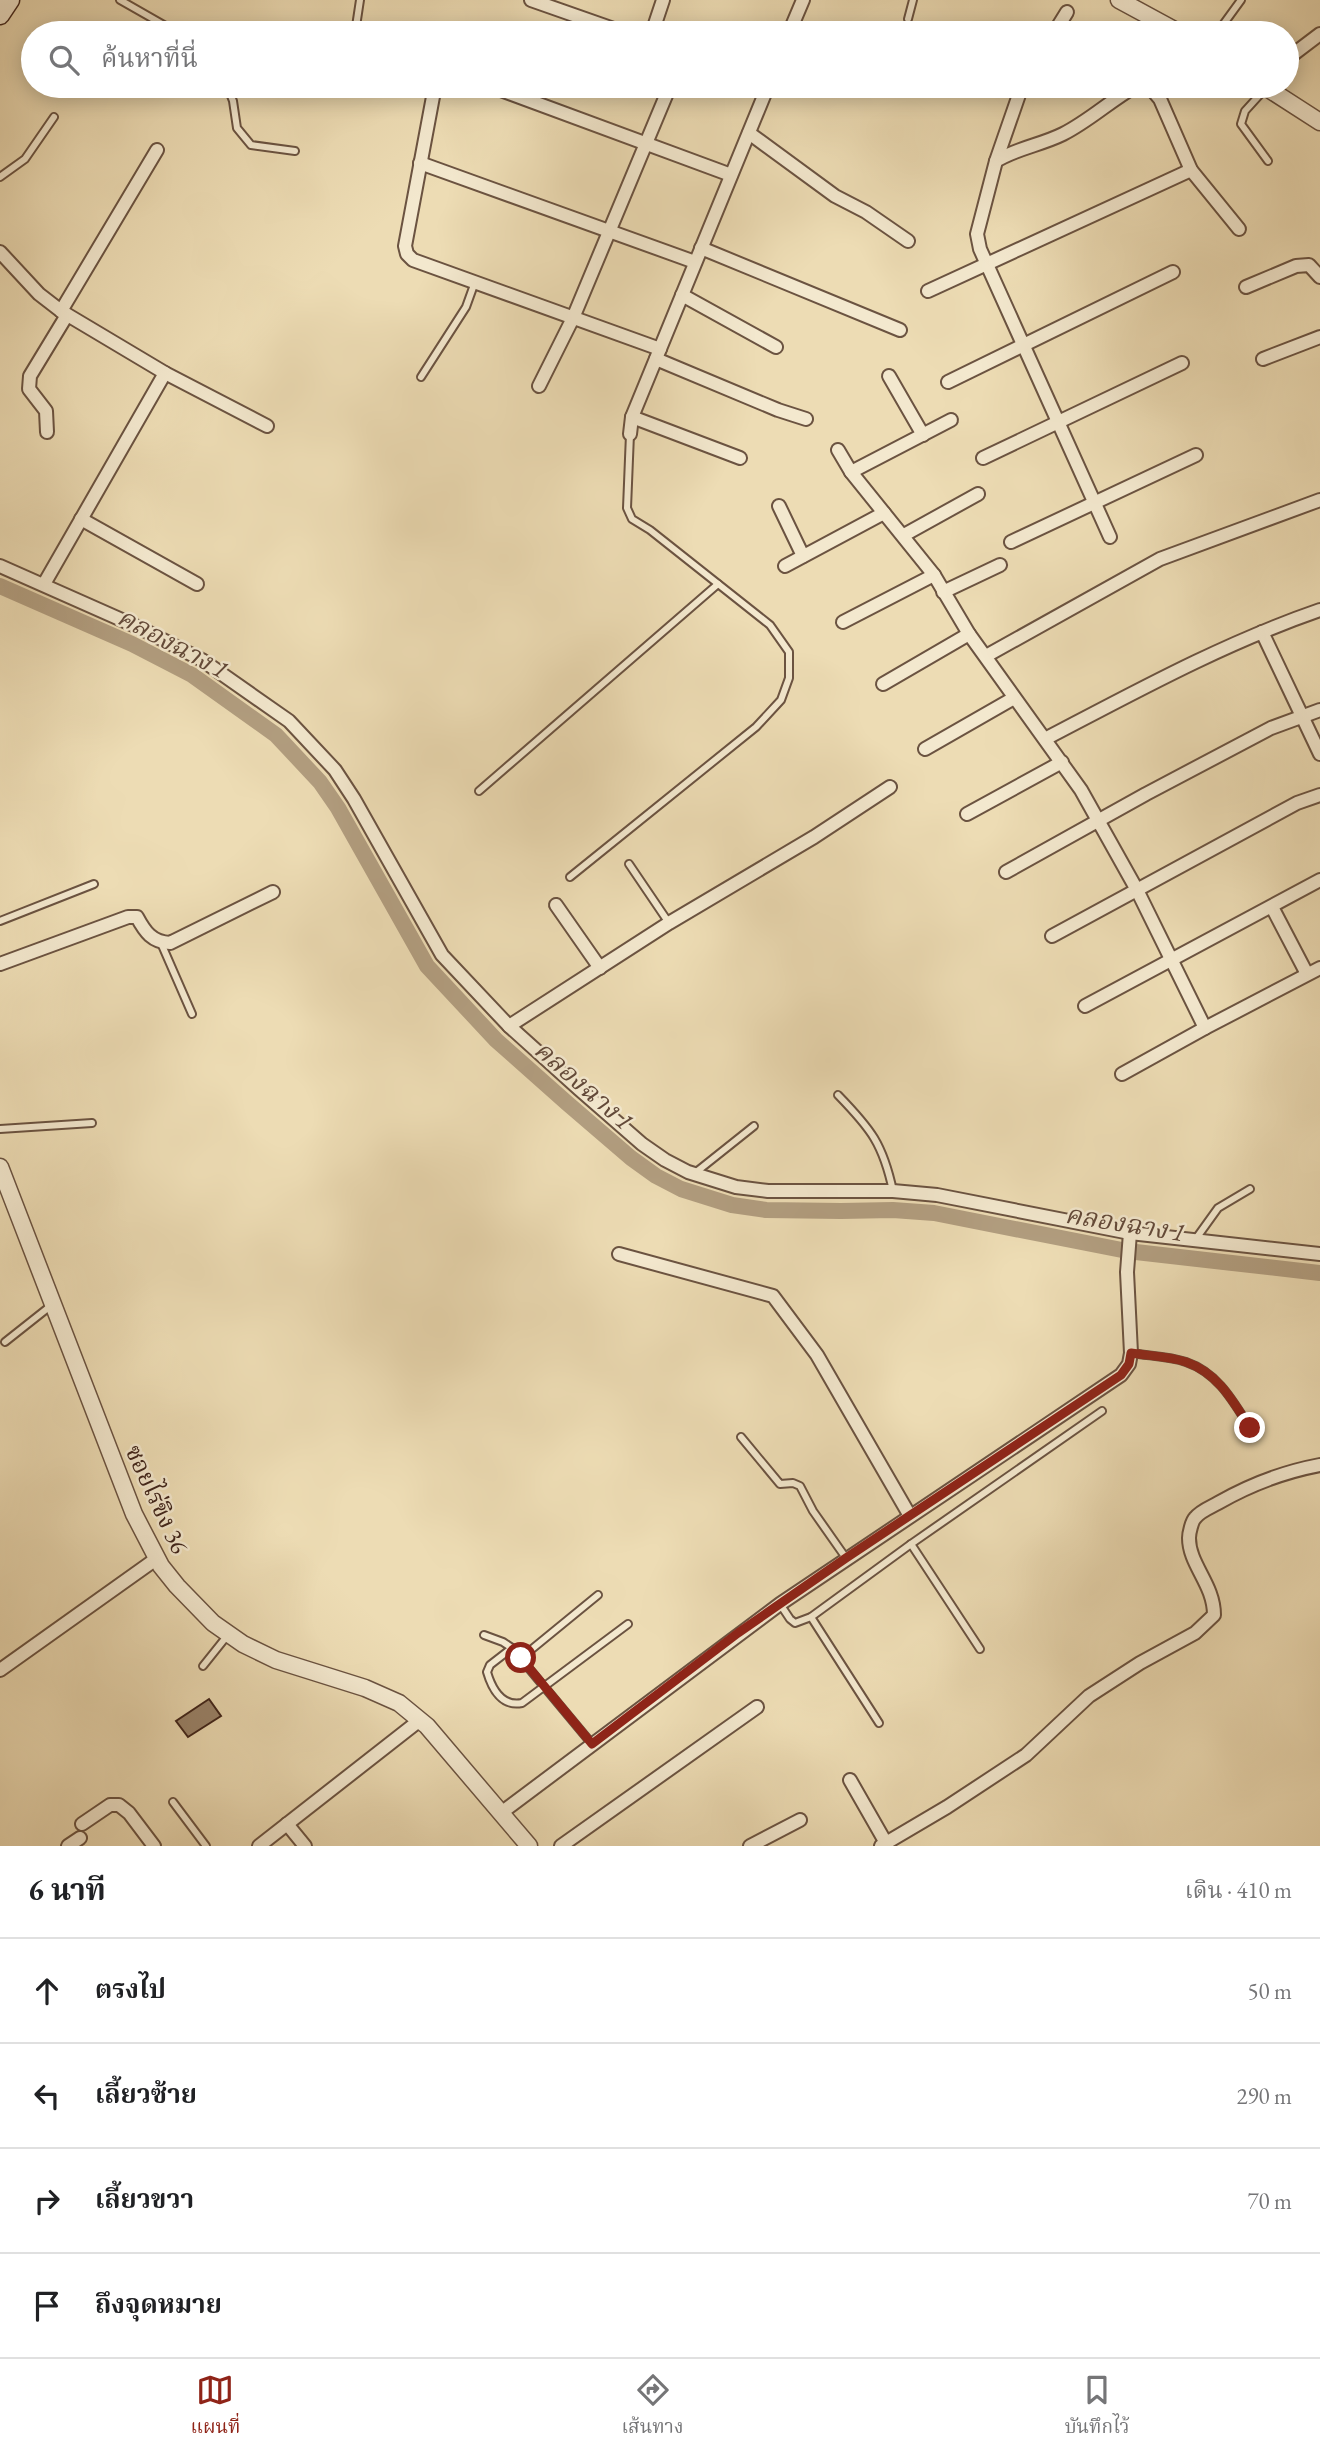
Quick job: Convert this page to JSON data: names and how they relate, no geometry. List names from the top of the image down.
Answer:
{
  "streets": {
    "street": ["ซอยไร่ขิง 36"]
  },
  "water": ["คลองฉาง 1"],
  "page": {
    "search": "ค้นหาที่นี่",
    "heading": ["6 นาที", "เดิน · 410 m"],
    "list": [
      ["ตรงไป", "50 m"],
      ["เลี้ยวซ้าย", "290 m"],
      ["เลี้ยวขวา", "70 m"],
      "ถึงจุดหมาย"
    ],
    "nav": ["แผนที่", "เส้นทาง", "บันทึกไว้"]
  }
}
